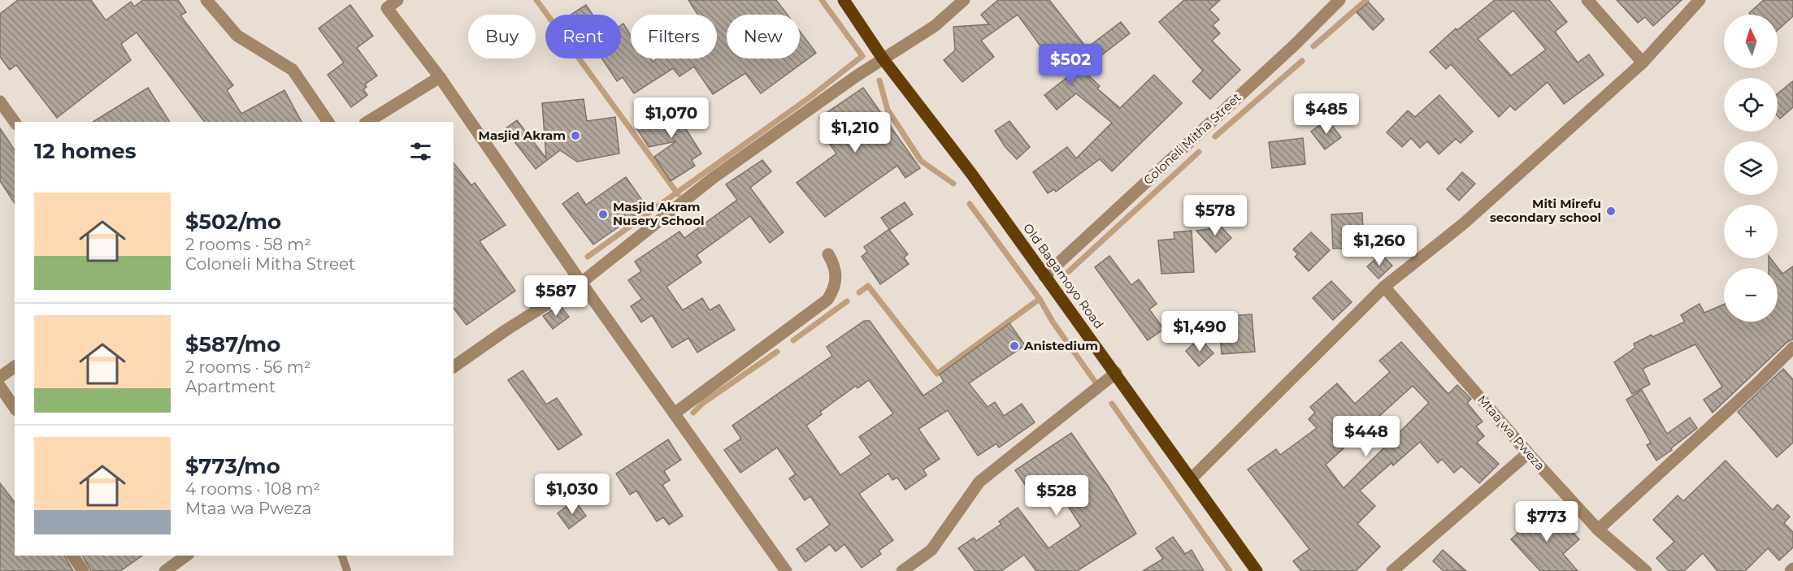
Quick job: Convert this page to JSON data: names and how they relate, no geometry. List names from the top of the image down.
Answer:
{
  "streets": {
    "main road": ["Old Bagamoyo Road"],
    "street": ["Coloneli Mitha Street", "Mtaa wa Pweza"]
  },
  "crossings": [
    ["Coloneli Mitha Street", "Old Bagamoyo Road"]
  ],
  "places": [
    "Masjid Akram",
    "Miti Mirefu secondary school",
    "Masjid Akram Nusery School",
    "Anistedium"
  ],
  "north": "top",
  "page": {
    "map_buttons": ["+", "−"],
    "chip": [
      "Buy",
      "Rent",
      "Filters",
      "New"
    ],
    "price": [
      "$502",
      "$485",
      "$1,070",
      "$1,210",
      "$578",
      "$1,260",
      "$587",
      "$1,490",
      "$448",
      "$1,030",
      "$528",
      "$773"
    ],
    "heading": "12 homes",
    "list": [
      {
        "name": "$502/mo",
        "note": "2 rooms · 58 m² · Coloneli Mitha Street"
      },
      {
        "name": "$587/mo",
        "note": "2 rooms · 56 m² · Apartment"
      },
      {
        "name": "$773/mo",
        "note": "4 rooms · 108 m² · Mtaa wa Pweza"
      }
    ]
  }
}
